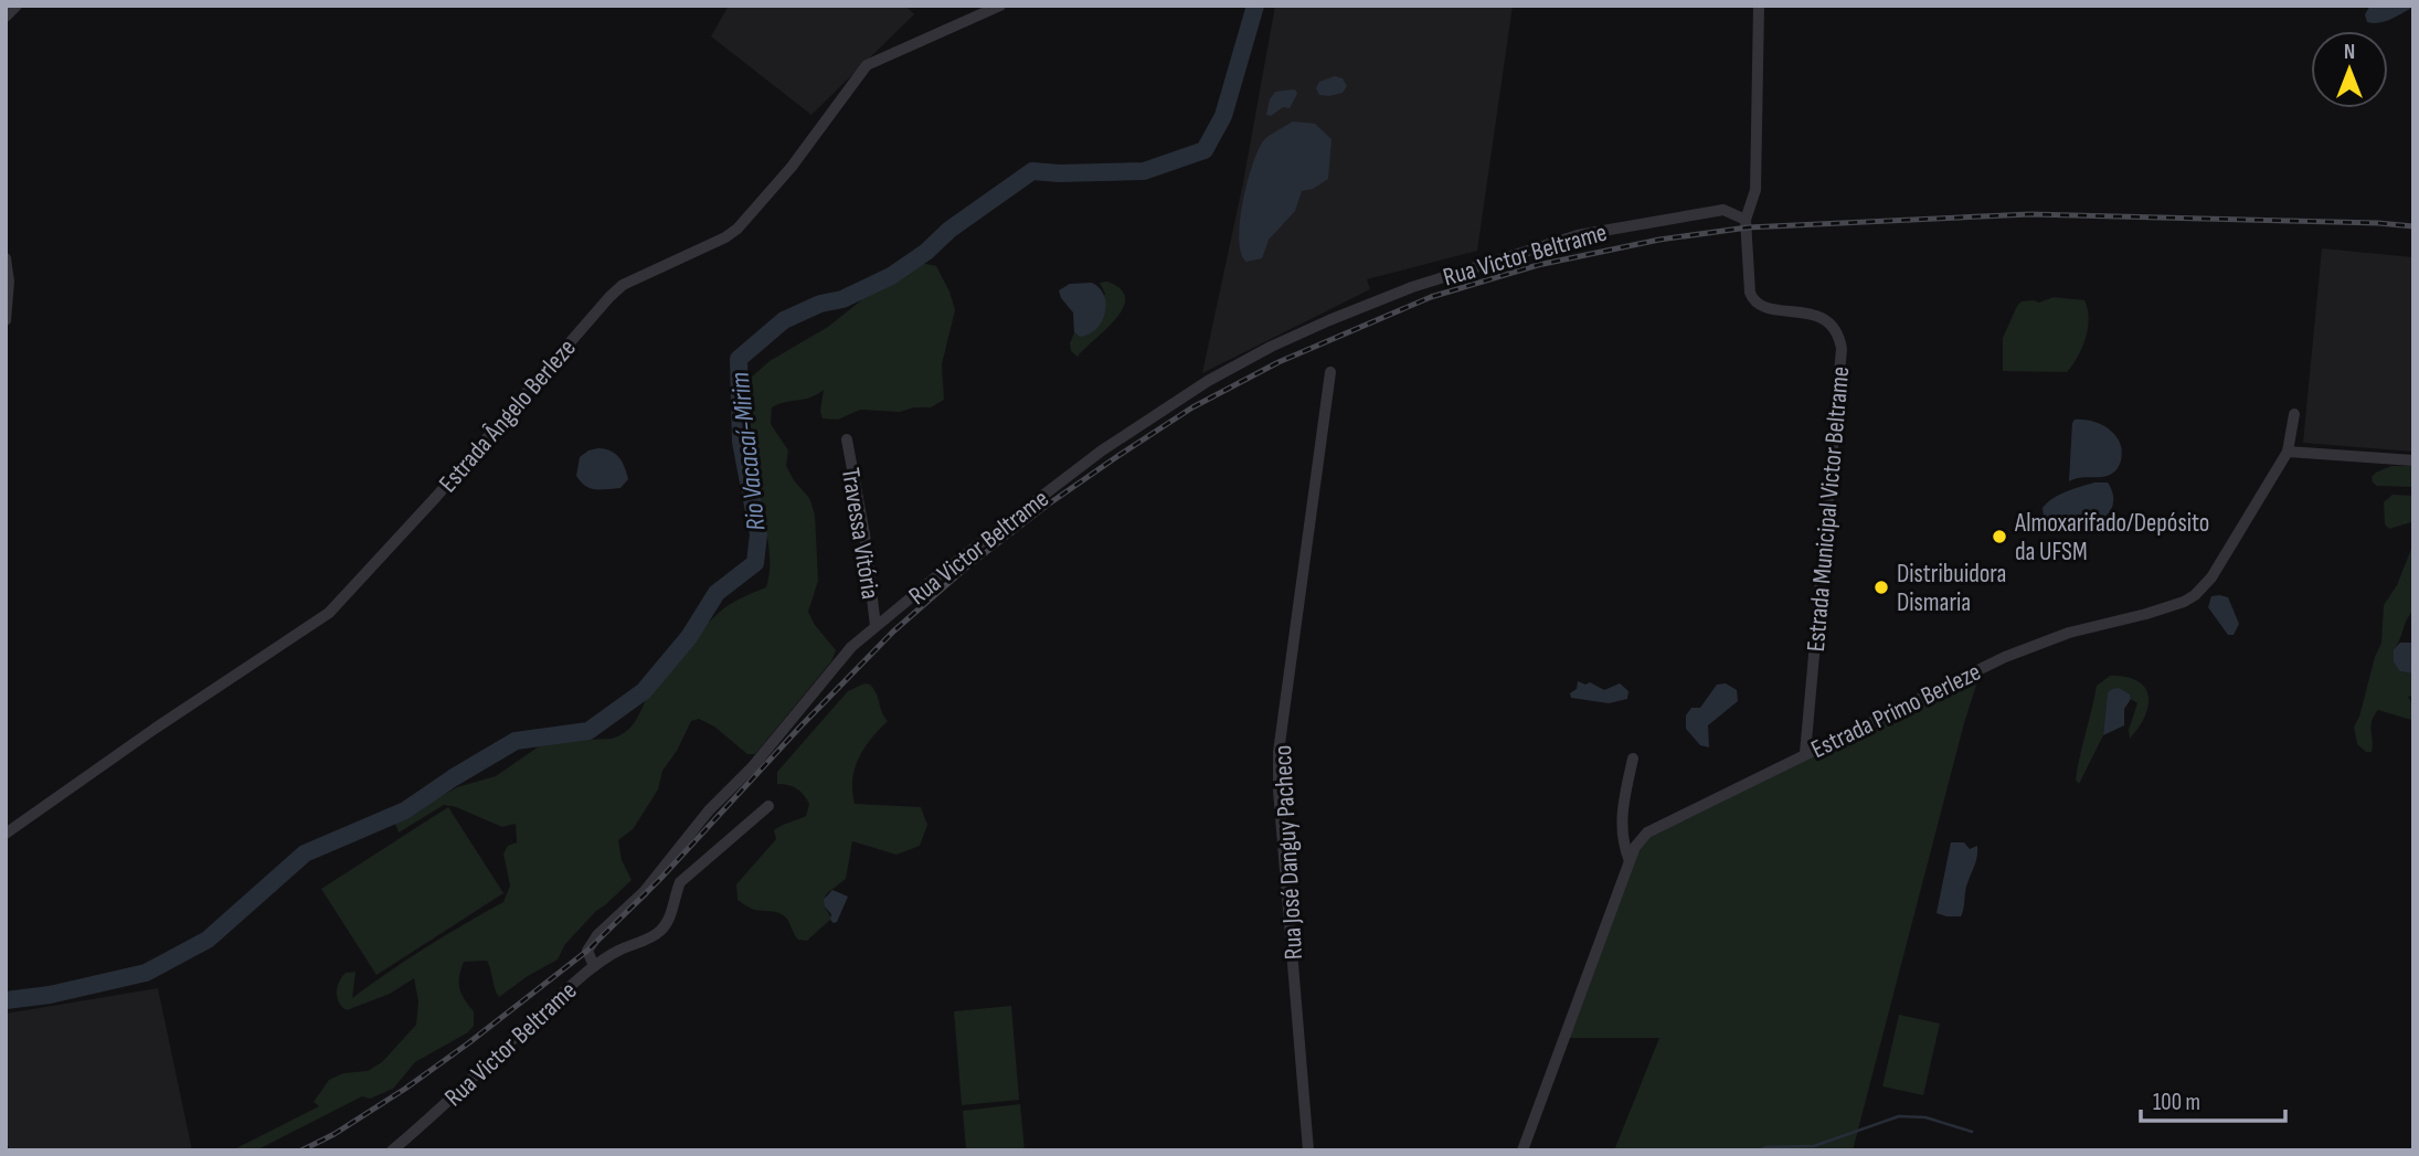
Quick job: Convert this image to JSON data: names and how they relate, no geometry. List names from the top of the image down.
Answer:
{
  "streets": {
    "street": [
      "Rua Victor Beltrame",
      "Estrada Ângelo Berleze",
      "Estrada Municipal Victor Beltrame",
      "Travessa Vitória",
      "Estrada Primo Berleze",
      "Rua José Danguy Pacheco"
    ]
  },
  "crossings": [
    ["Rua Victor Beltrame", "Estrada Municipal Victor Beltrame"],
    ["Rua Victor Beltrame", "Travessa Vitória"],
    ["Estrada Municipal Victor Beltrame", "Estrada Primo Berleze"]
  ],
  "water": ["Rio Vacacaí-Mirim"],
  "places": ["Almoxarifado/Depósito da UFSM", "Distribuidora Dismaria"],
  "scale_bar": "100 m",
  "north": "top"
}
